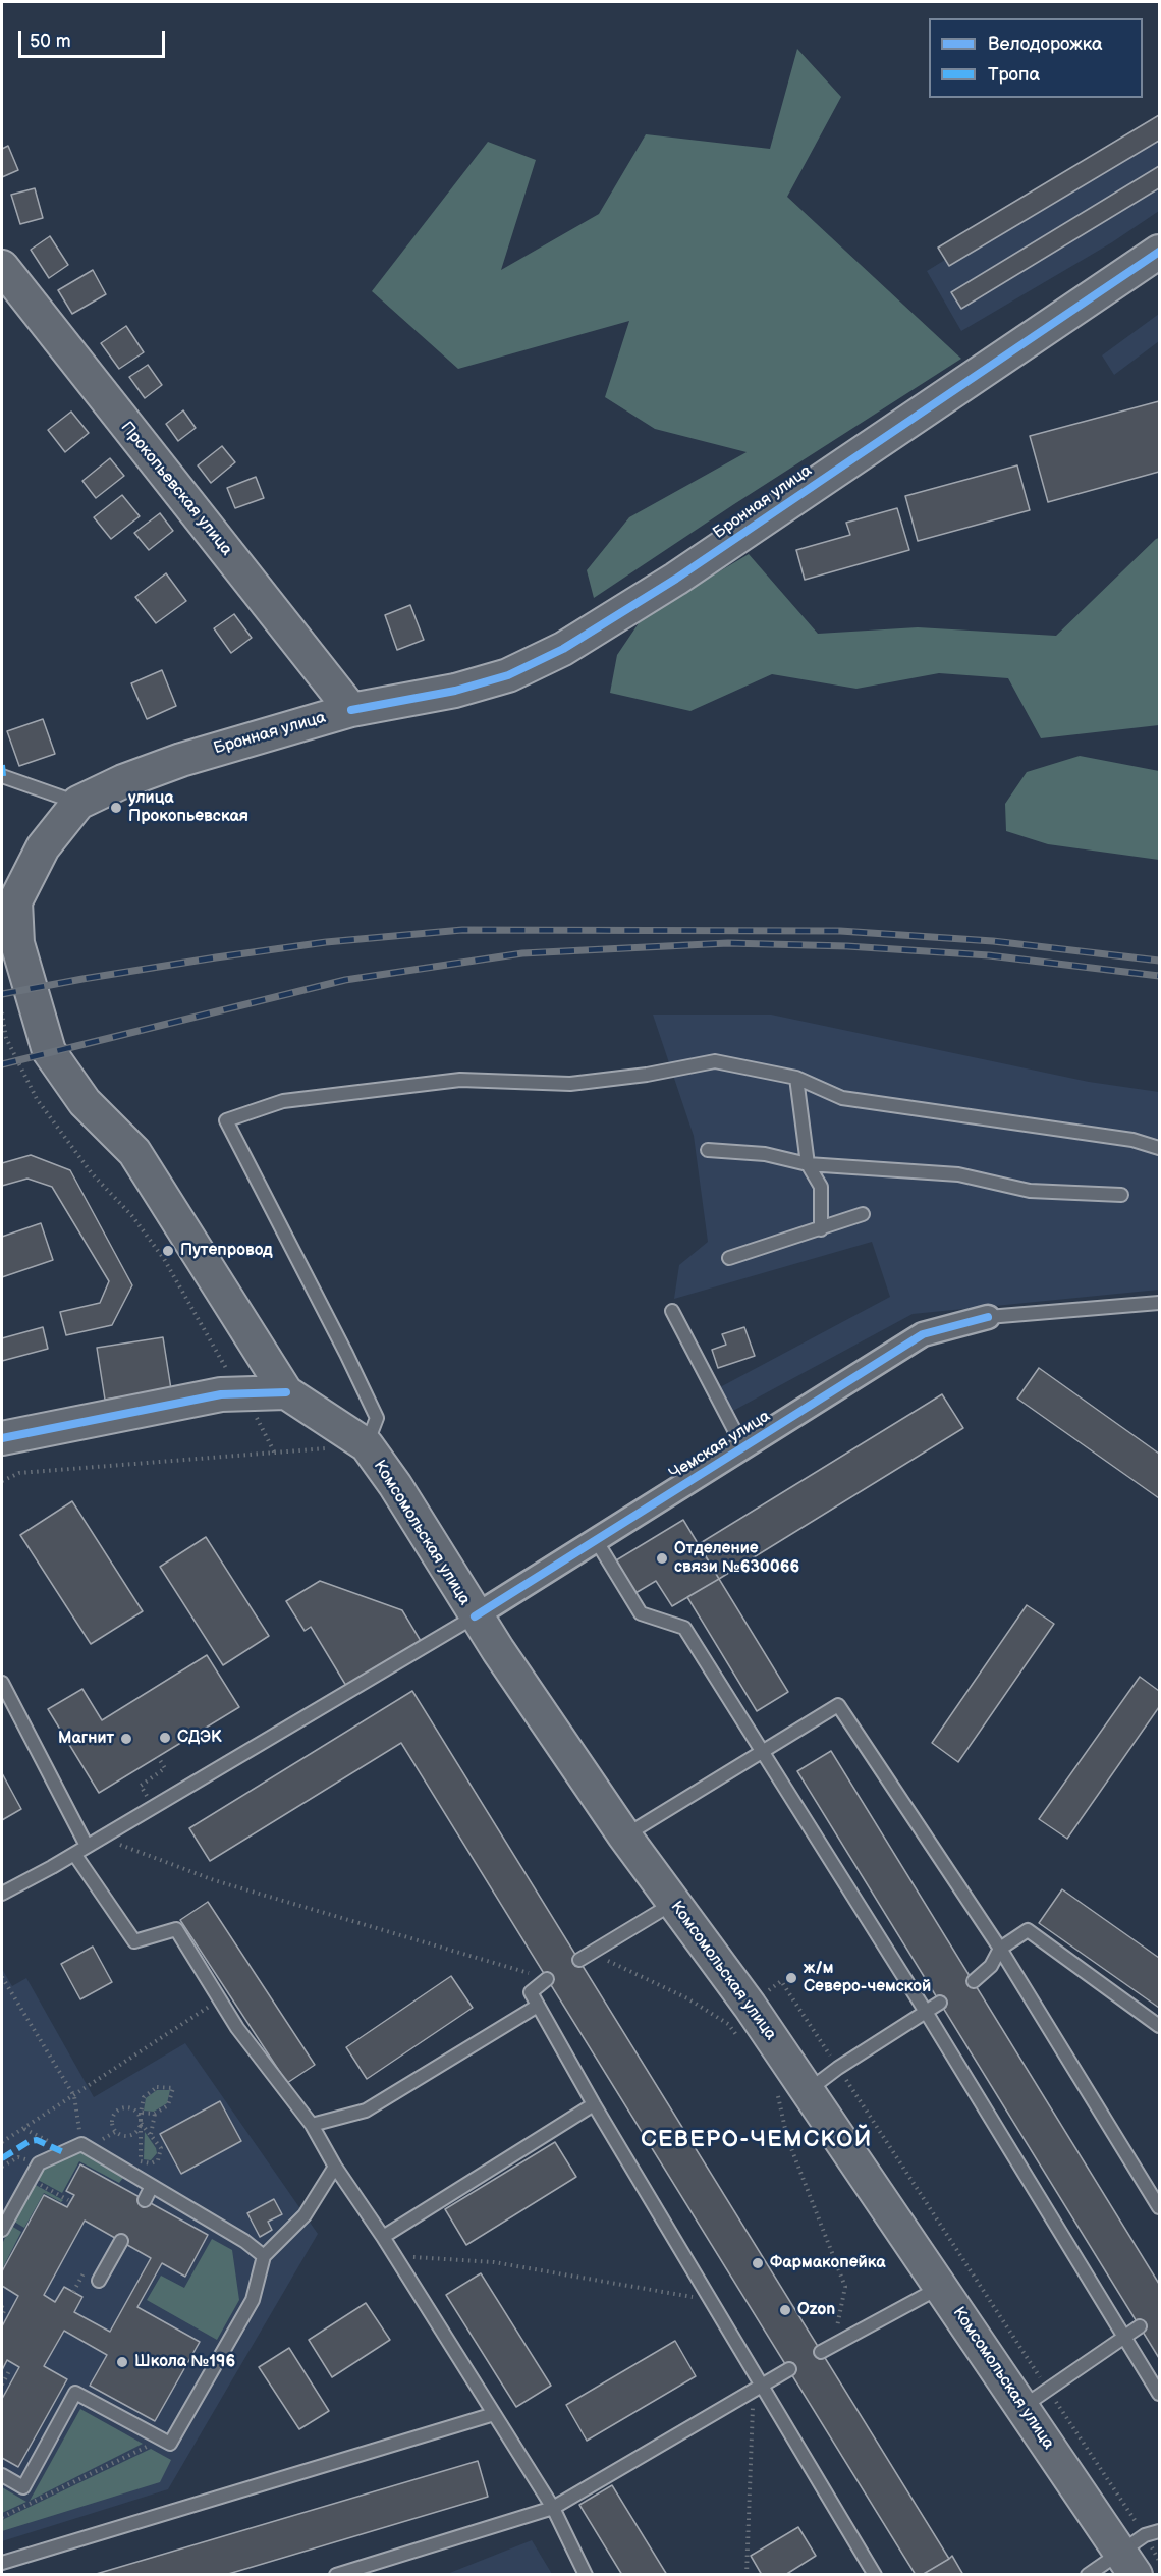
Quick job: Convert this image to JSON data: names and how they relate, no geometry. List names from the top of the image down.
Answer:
{
  "streets": {
    "main road": ["Прокопьевская улица", "Бронная улица", "Комсомольская улица"],
    "street": ["Чемская улица"]
  },
  "crossings": [
    ["Прокопьевская улица", "Бронная улица"],
    ["Бронная улица", "Комсомольская улица"],
    ["Чемская улица", "Комсомольская улица"]
  ],
  "districts": ["СЕВЕРО-ЧЕМСКОЙ"],
  "places": [
    "улица Прокопьевская",
    "Путепровод",
    "Отделение связи №630066",
    "СДЭК",
    "Магнит",
    "ж/м Северо-чемской",
    "Фармакопейка",
    "Ozon",
    "Школа №196"
  ],
  "legend": ["Велодорожка", "Тропа"],
  "scale_bar": "50 m"
}
